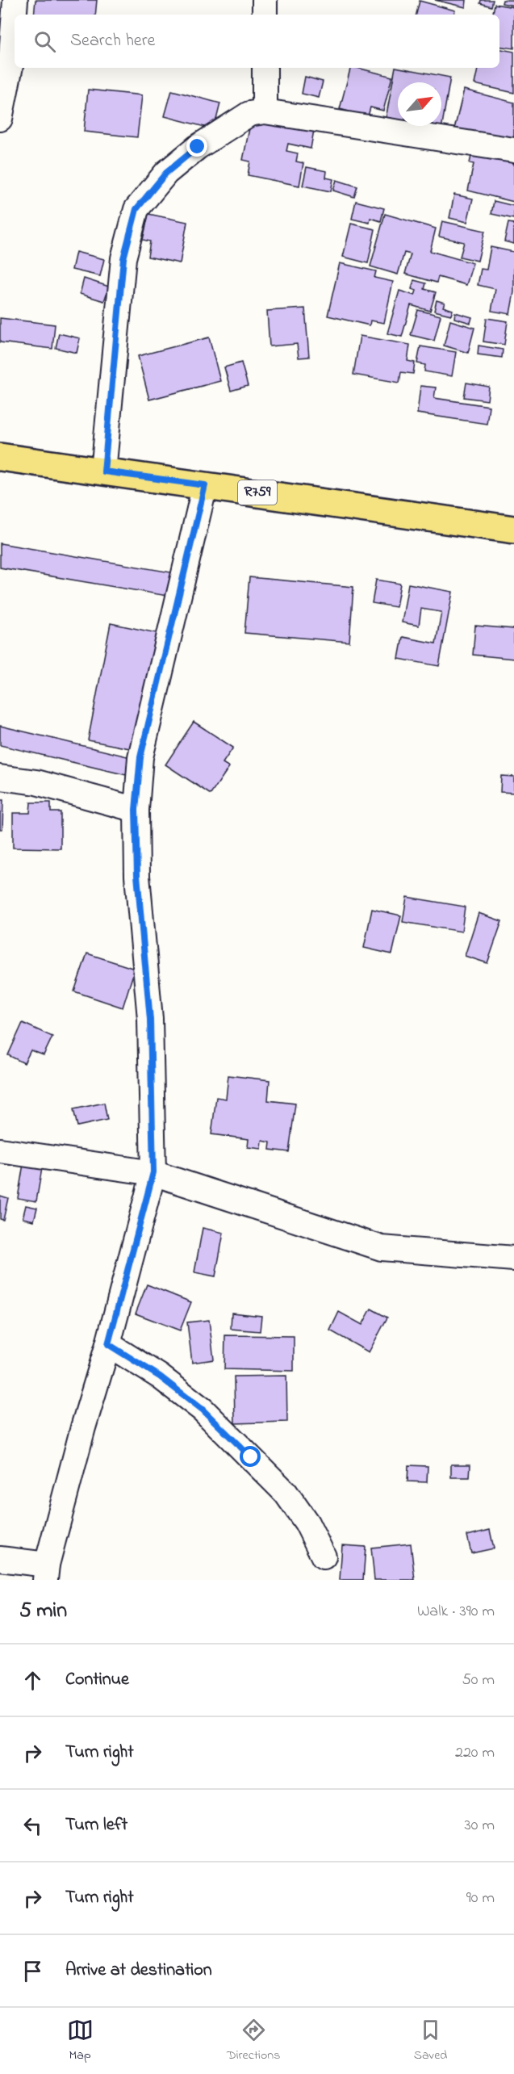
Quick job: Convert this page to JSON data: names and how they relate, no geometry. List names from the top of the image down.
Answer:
{
  "streets": {
    "main road": ["R759"]
  },
  "north": "top right",
  "page": {
    "search": "Search here",
    "heading": ["5 min", "Walk · 390 m"],
    "list": [
      ["Continue", "50 m"],
      ["Turn right", "220 m"],
      ["Turn left", "30 m"],
      ["Turn right", "90 m"],
      "Arrive at destination"
    ],
    "nav": ["Map", "Directions", "Saved"]
  }
}
